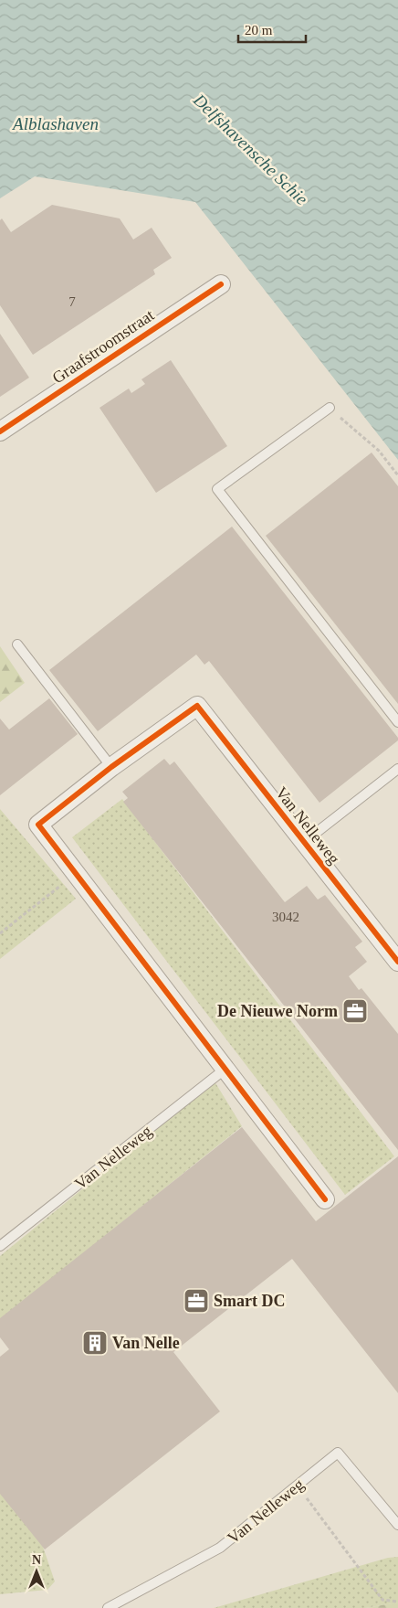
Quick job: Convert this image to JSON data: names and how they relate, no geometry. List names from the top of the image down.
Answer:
{
  "streets": {
    "street": ["Graafstroomstraat", "Van Nelleweg"]
  },
  "water": ["Alblashaven", "Delfshavensche Schie"],
  "places": {
    "office": ["De Nieuwe Norm", "Smart DC"],
    "building": ["Van Nelle"]
  },
  "house_numbers": ["7", "3042"],
  "scale_bar": "20 m",
  "north": "top"
}
